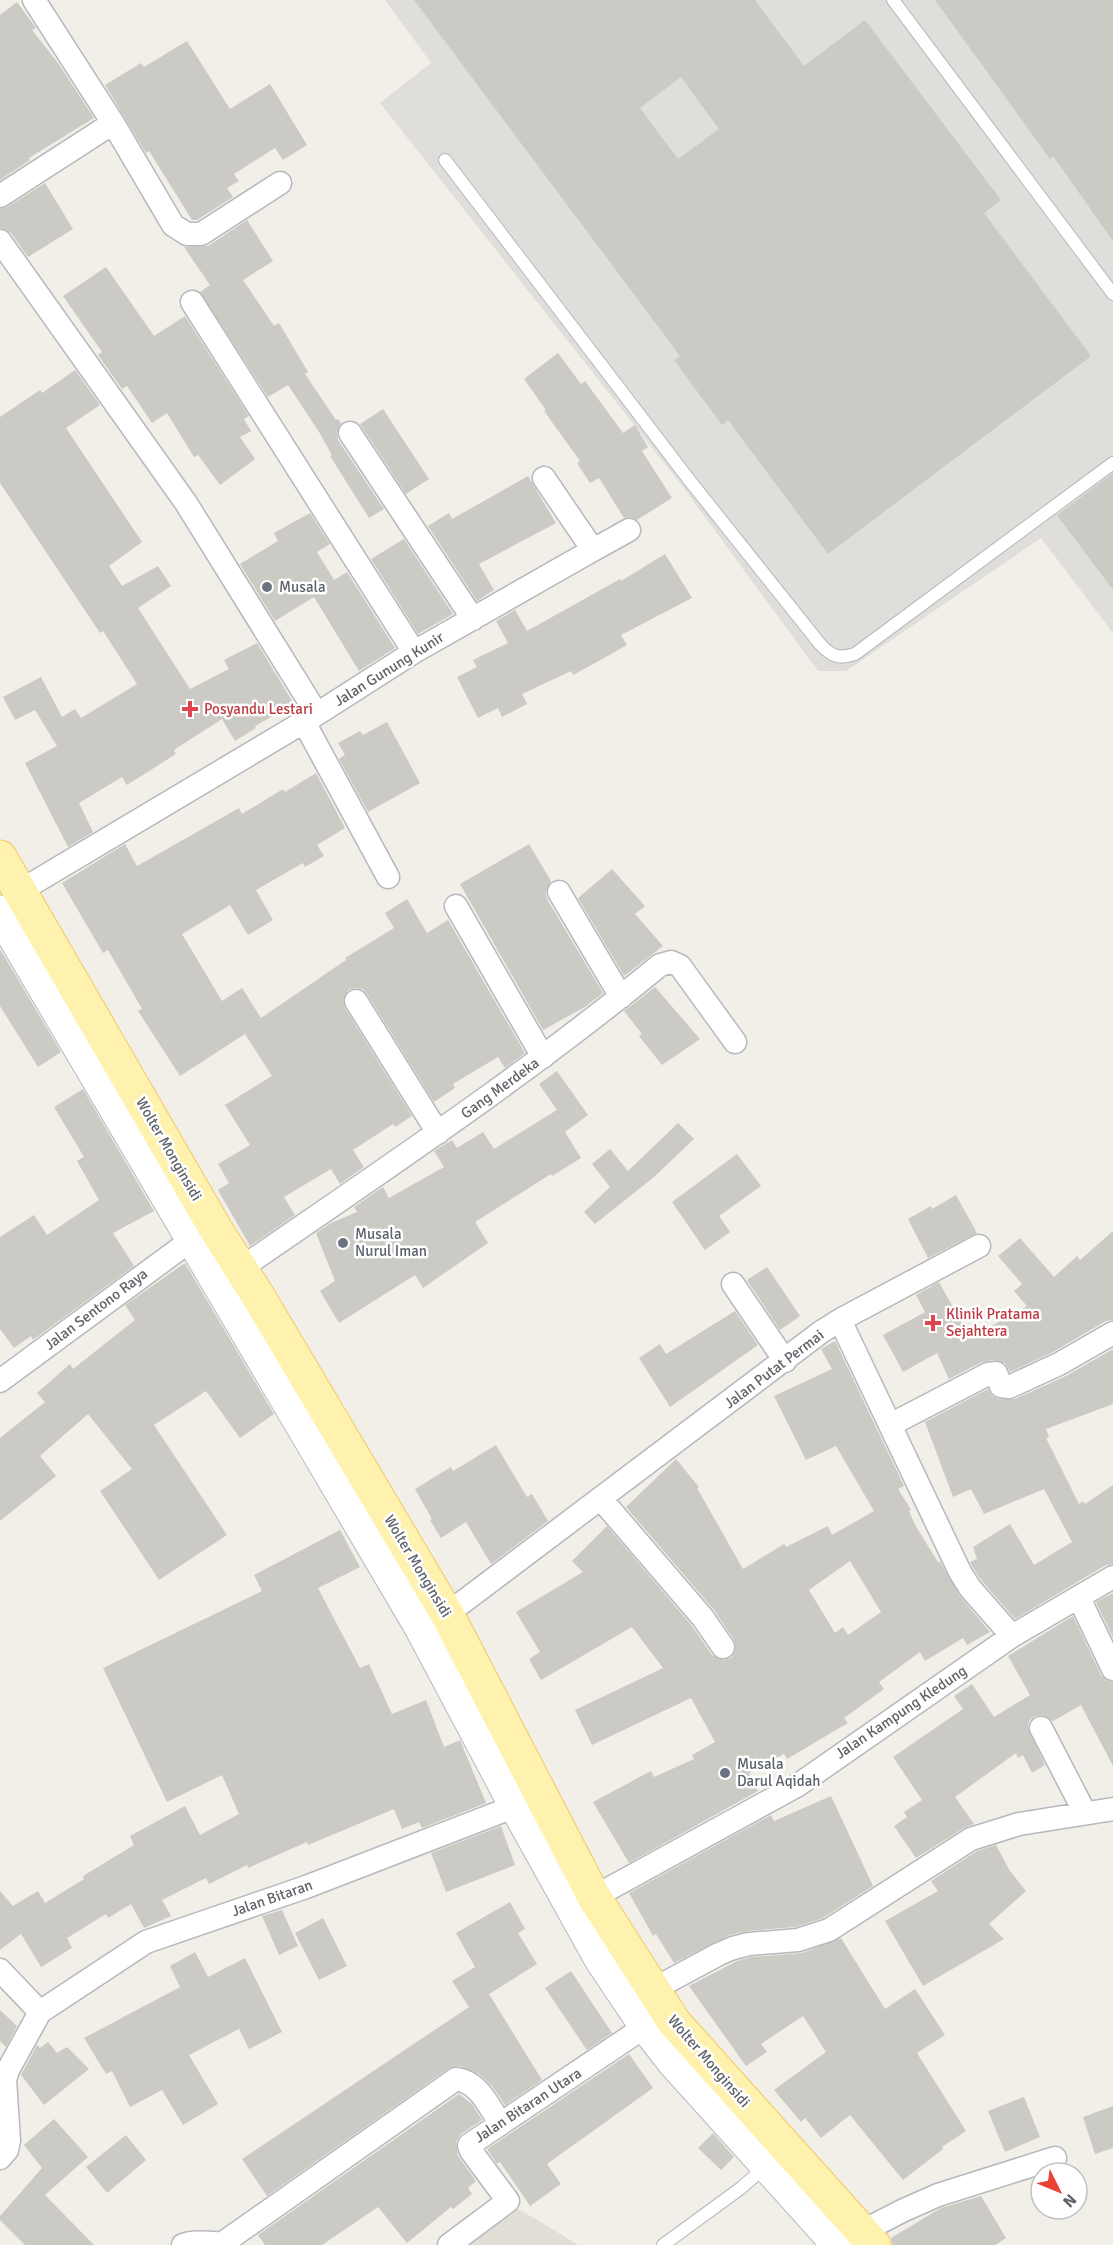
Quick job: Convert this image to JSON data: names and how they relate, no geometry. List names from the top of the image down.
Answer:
{
  "streets": {
    "main road": ["Wolter Monginsidi"],
    "street": [
      "Jalan Gunung Kunir",
      "Gang Merdeka",
      "Jalan Sentono Raya",
      "Jalan Putat Permai",
      "Jalan Kampung Kledung",
      "Jalan Bitaran",
      "Jalan Bitaran Utara"
    ]
  },
  "crossings": [
    ["Jalan Gunung Kunir", "Wolter Monginsidi"],
    ["Gang Merdeka", "Wolter Monginsidi"],
    ["Wolter Monginsidi", "Jalan Sentono Raya"],
    ["Wolter Monginsidi", "Jalan Putat Permai"],
    ["Wolter Monginsidi", "Jalan Kampung Kledung"],
    ["Wolter Monginsidi", "Jalan Bitaran"],
    ["Wolter Monginsidi", "Jalan Bitaran Utara"],
    ["Jalan Putat Permai", "Jalan Kampung Kledung"]
  ],
  "places": {
    "other": ["Musala", "Musala Nurul Iman", "Musala Darul Aqidah"],
    "health": ["Posyandu Lestari", "Klinik Pratama Sejahtera"]
  },
  "north": "bottom right"
}
